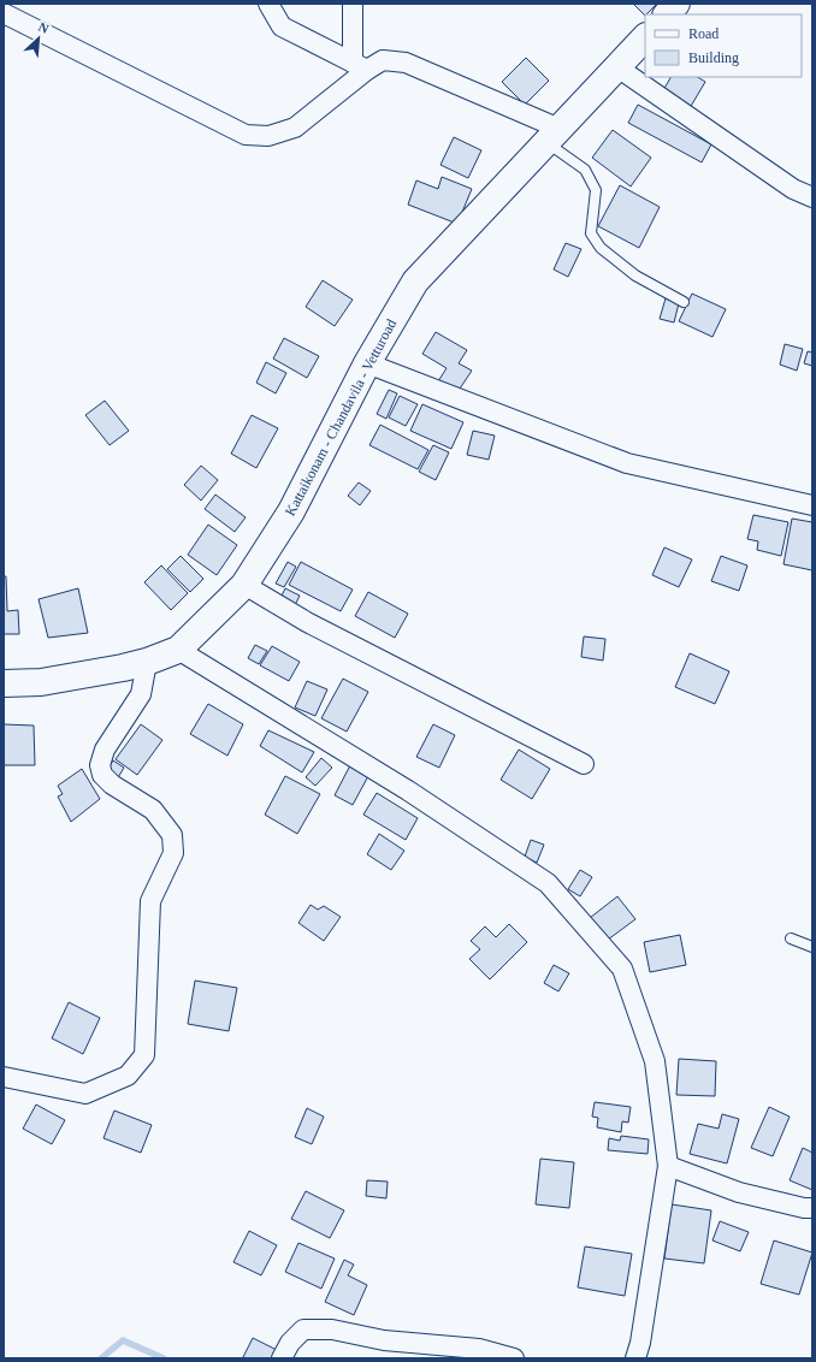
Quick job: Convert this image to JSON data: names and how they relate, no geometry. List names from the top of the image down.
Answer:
{
  "streets": {
    "main road": ["Kattaikonam - Chandavila - Vetturoad"]
  },
  "legend": ["Road", "Building"],
  "north": "top right"
}
